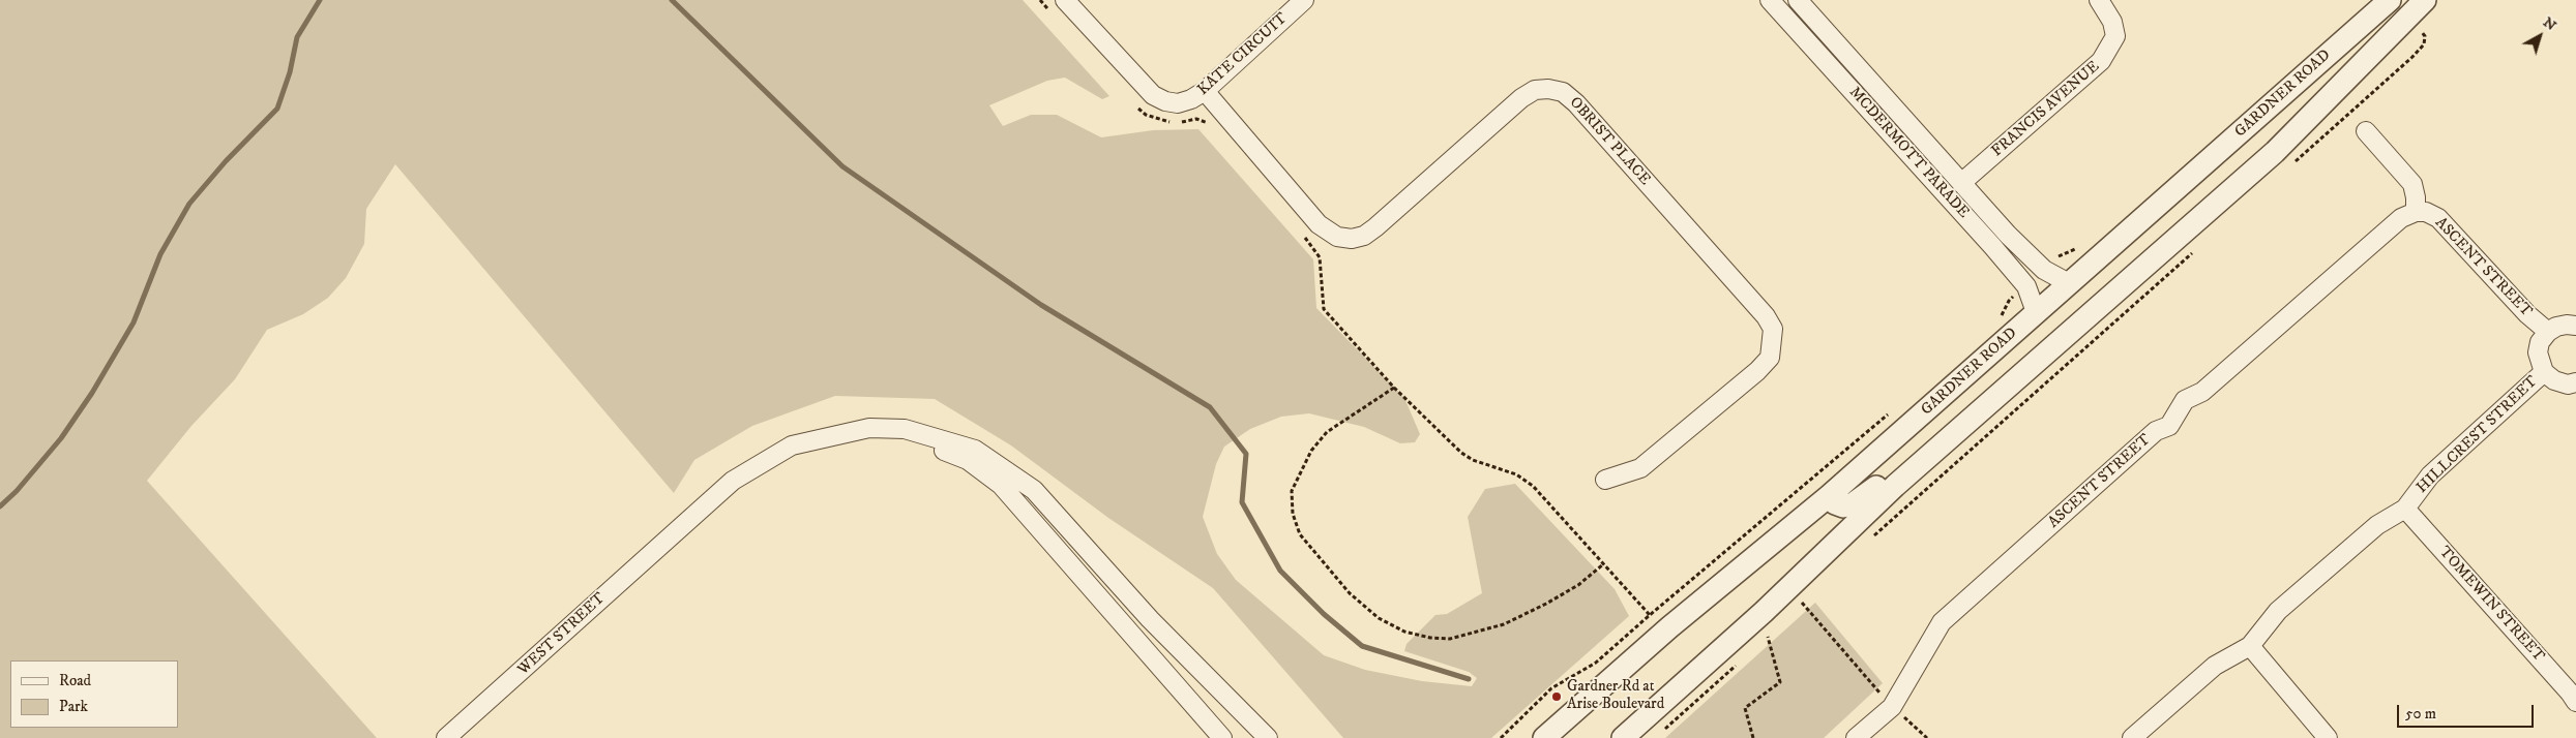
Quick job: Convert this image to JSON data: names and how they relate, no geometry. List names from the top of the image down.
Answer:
{
  "streets": {
    "street": [
      "KATE CIRCUIT",
      "GARDNER ROAD",
      "FRANCIS AVENUE",
      "OBRIST PLACE",
      "MCDERMOTT PARADE",
      "ASCENT STREET",
      "HILLCREST STREET",
      "TOMEWIN STREET",
      "WEST STREET"
    ]
  },
  "crossings": [
    ["KATE CIRCUIT", "OBRIST PLACE"],
    ["GARDNER ROAD", "MCDERMOTT PARADE"],
    ["FRANCIS AVENUE", "MCDERMOTT PARADE"],
    ["HILLCREST STREET", "TOMEWIN STREET"]
  ],
  "places": ["Gardner Rd at Arise Boulevard"],
  "legend": ["Road", "Park"],
  "scale_bar": "50 m",
  "north": "top right"
}
